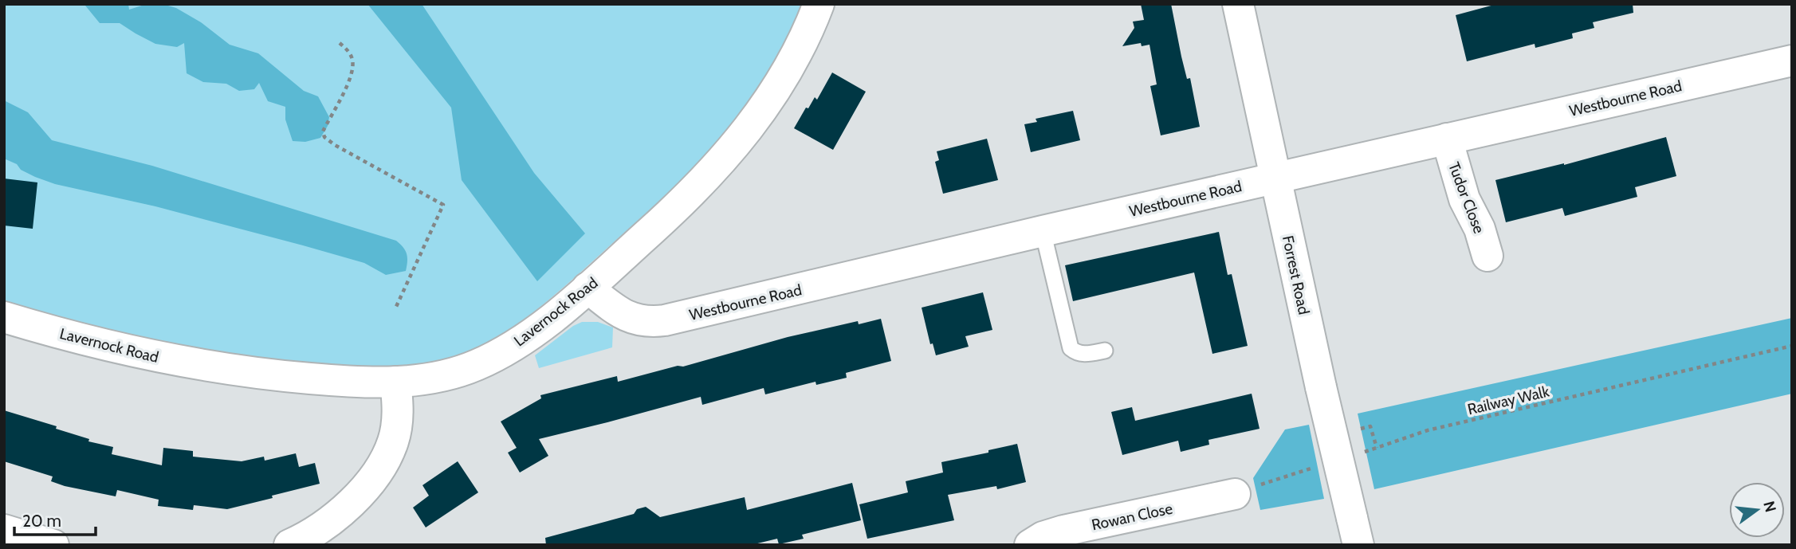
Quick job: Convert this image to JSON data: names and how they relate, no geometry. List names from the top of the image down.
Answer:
{
  "streets": {
    "street": [
      "Westbourne Road",
      "Tudor Close",
      "Forrest Road",
      "Lavernock Road",
      "Rowan Close"
    ],
    "path": ["Railway Walk"]
  },
  "crossings": [
    ["Westbourne Road", "Tudor Close"],
    ["Westbourne Road", "Forrest Road"],
    ["Westbourne Road", "Lavernock Road"]
  ],
  "scale_bar": "20 m",
  "north": "right"
}
